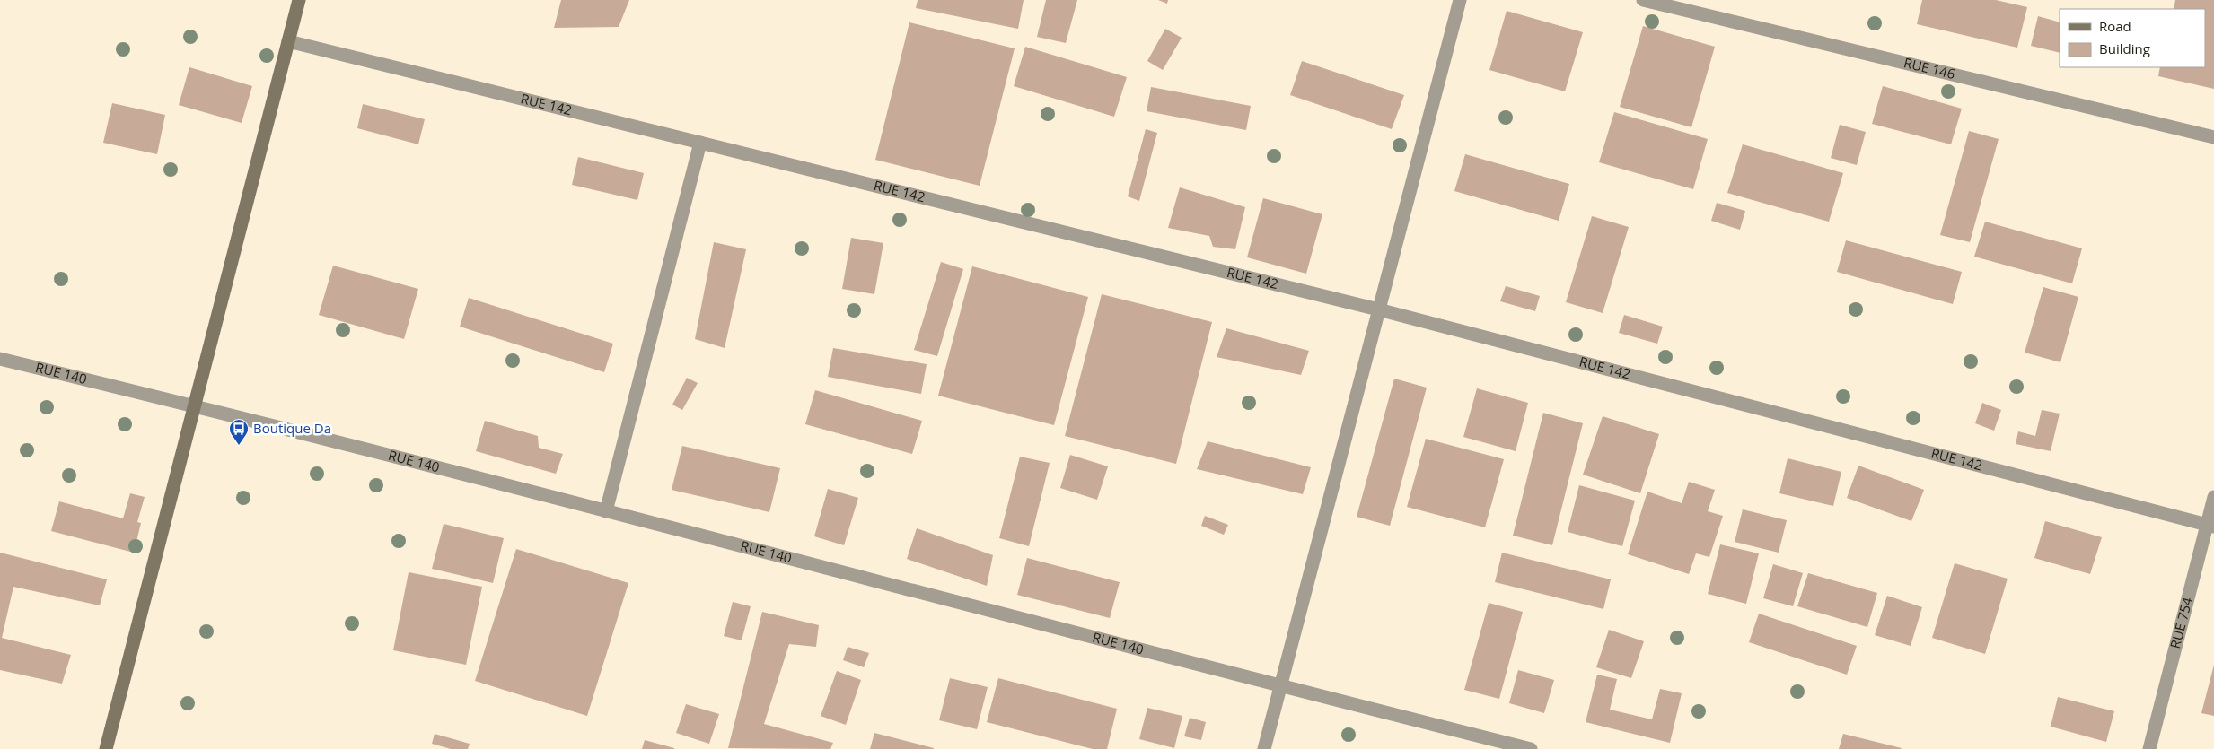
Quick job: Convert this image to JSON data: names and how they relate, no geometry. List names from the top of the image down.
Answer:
{
  "streets": {
    "street": [
      "RUE 146",
      "RUE 142",
      "RUE 140",
      "RUE 754"
    ]
  },
  "crossings": [
    ["RUE 142", "RUE 754"]
  ],
  "places": {
    "bus stop": ["Boutique Da"]
  },
  "legend": ["Road", "Building"]
}
